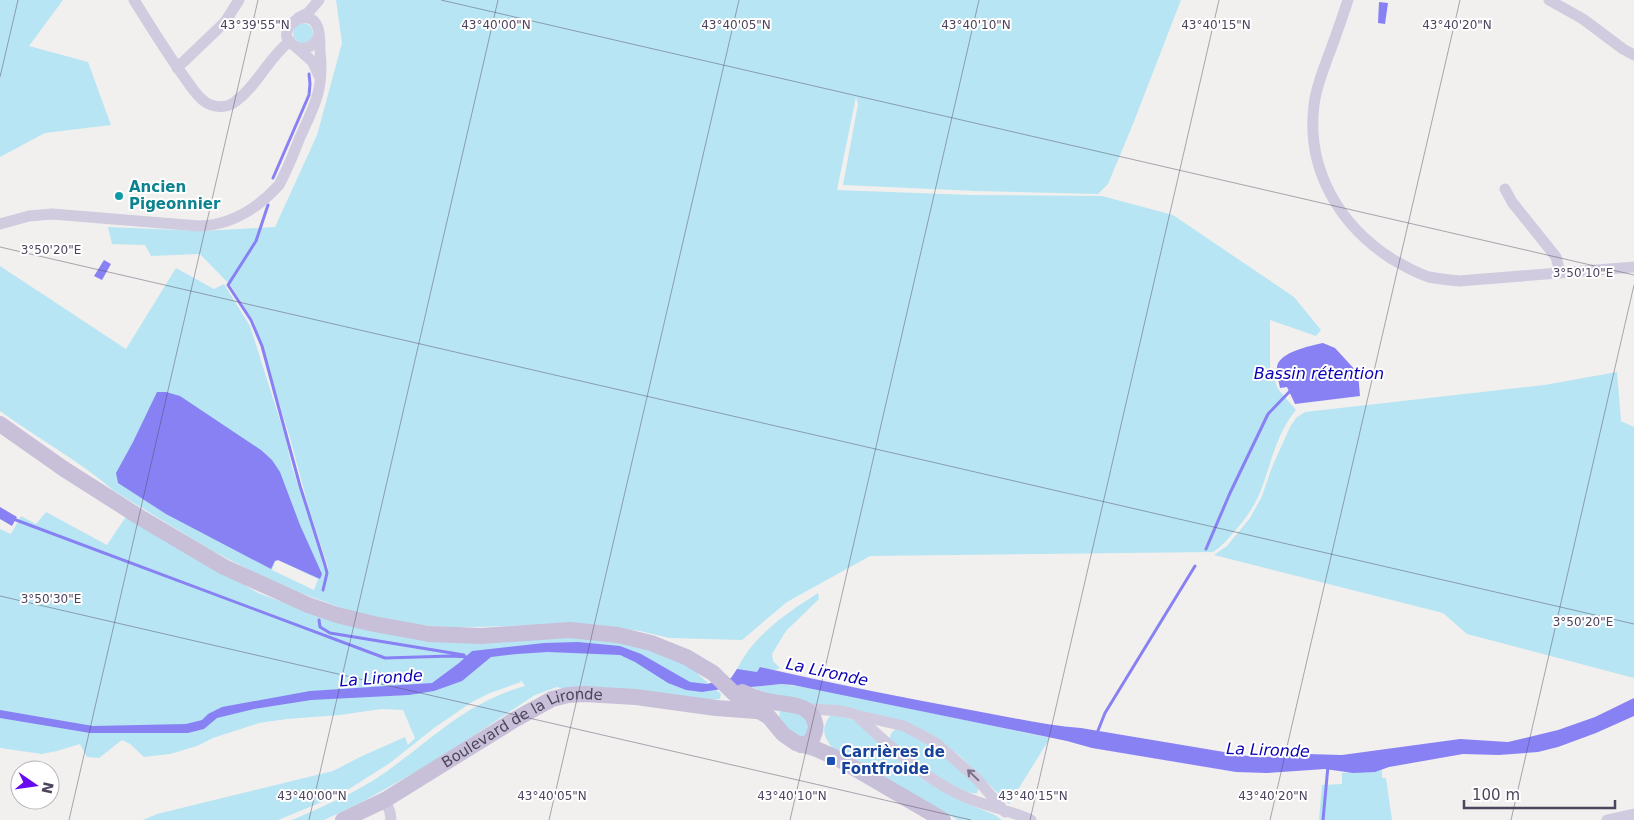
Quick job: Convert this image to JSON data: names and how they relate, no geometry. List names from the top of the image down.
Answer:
{
  "streets": {
    "street": ["Boulevard de la Lironde"]
  },
  "water": ["Bassin rétention", "La Lironde"],
  "places": {
    "other": ["Ancien Pigeonnier"],
    "transit": ["Carrières de Fontfroide"]
  },
  "scale_bar": "100 m",
  "north": "right",
  "coordinates": [
    "43°39'55\"N",
    "43°40'00\"N",
    "43°40'05\"N",
    "43°40'10\"N",
    "43°40'15\"N",
    "43°40'20\"N",
    "3°50'20\"E",
    "3°50'10\"E",
    "3°50'30\"E"
  ]
}
